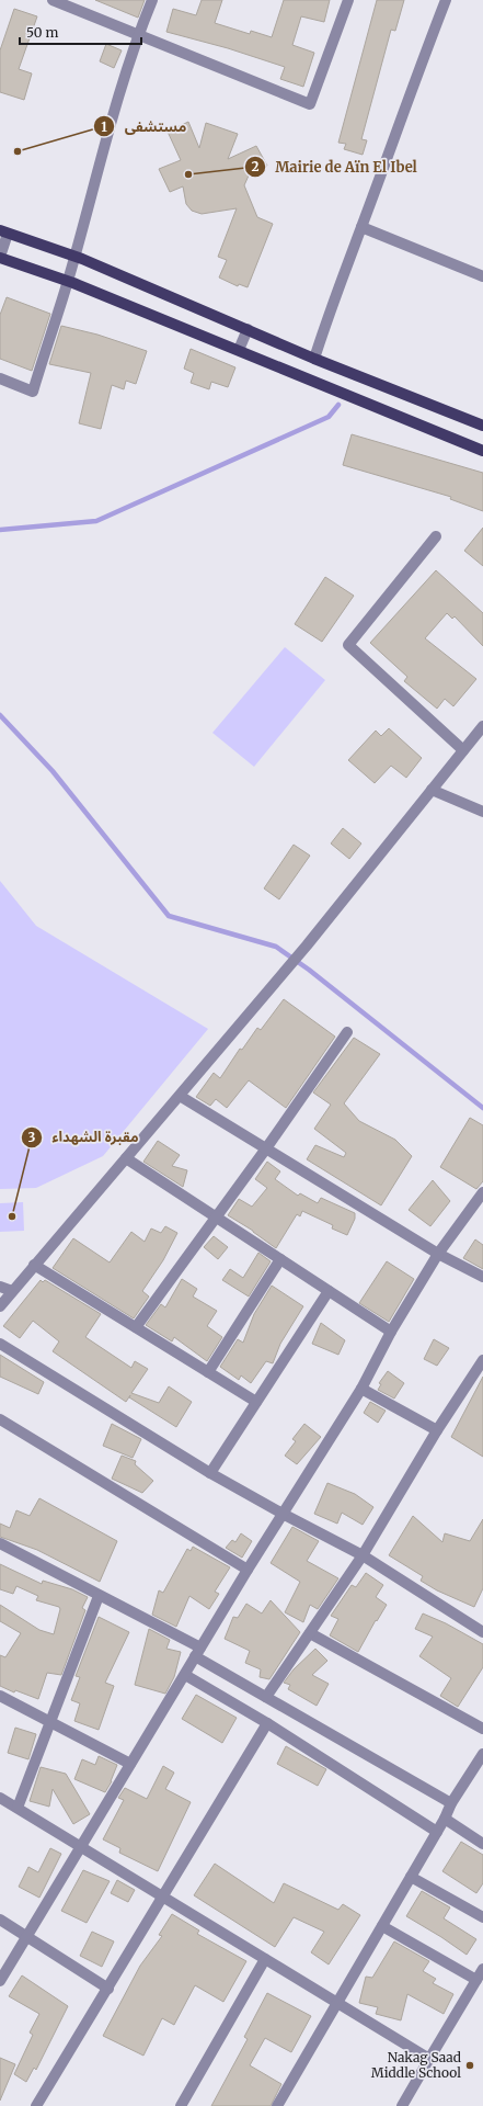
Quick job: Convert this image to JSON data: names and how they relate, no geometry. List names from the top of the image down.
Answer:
{
  "places": [
    "مستشفى",
    "Mairie de Aïn El Ibel",
    "مقبرة الشهداء",
    "Nakag Saad Middle School"
  ],
  "scale_bar": "50 m"
}
